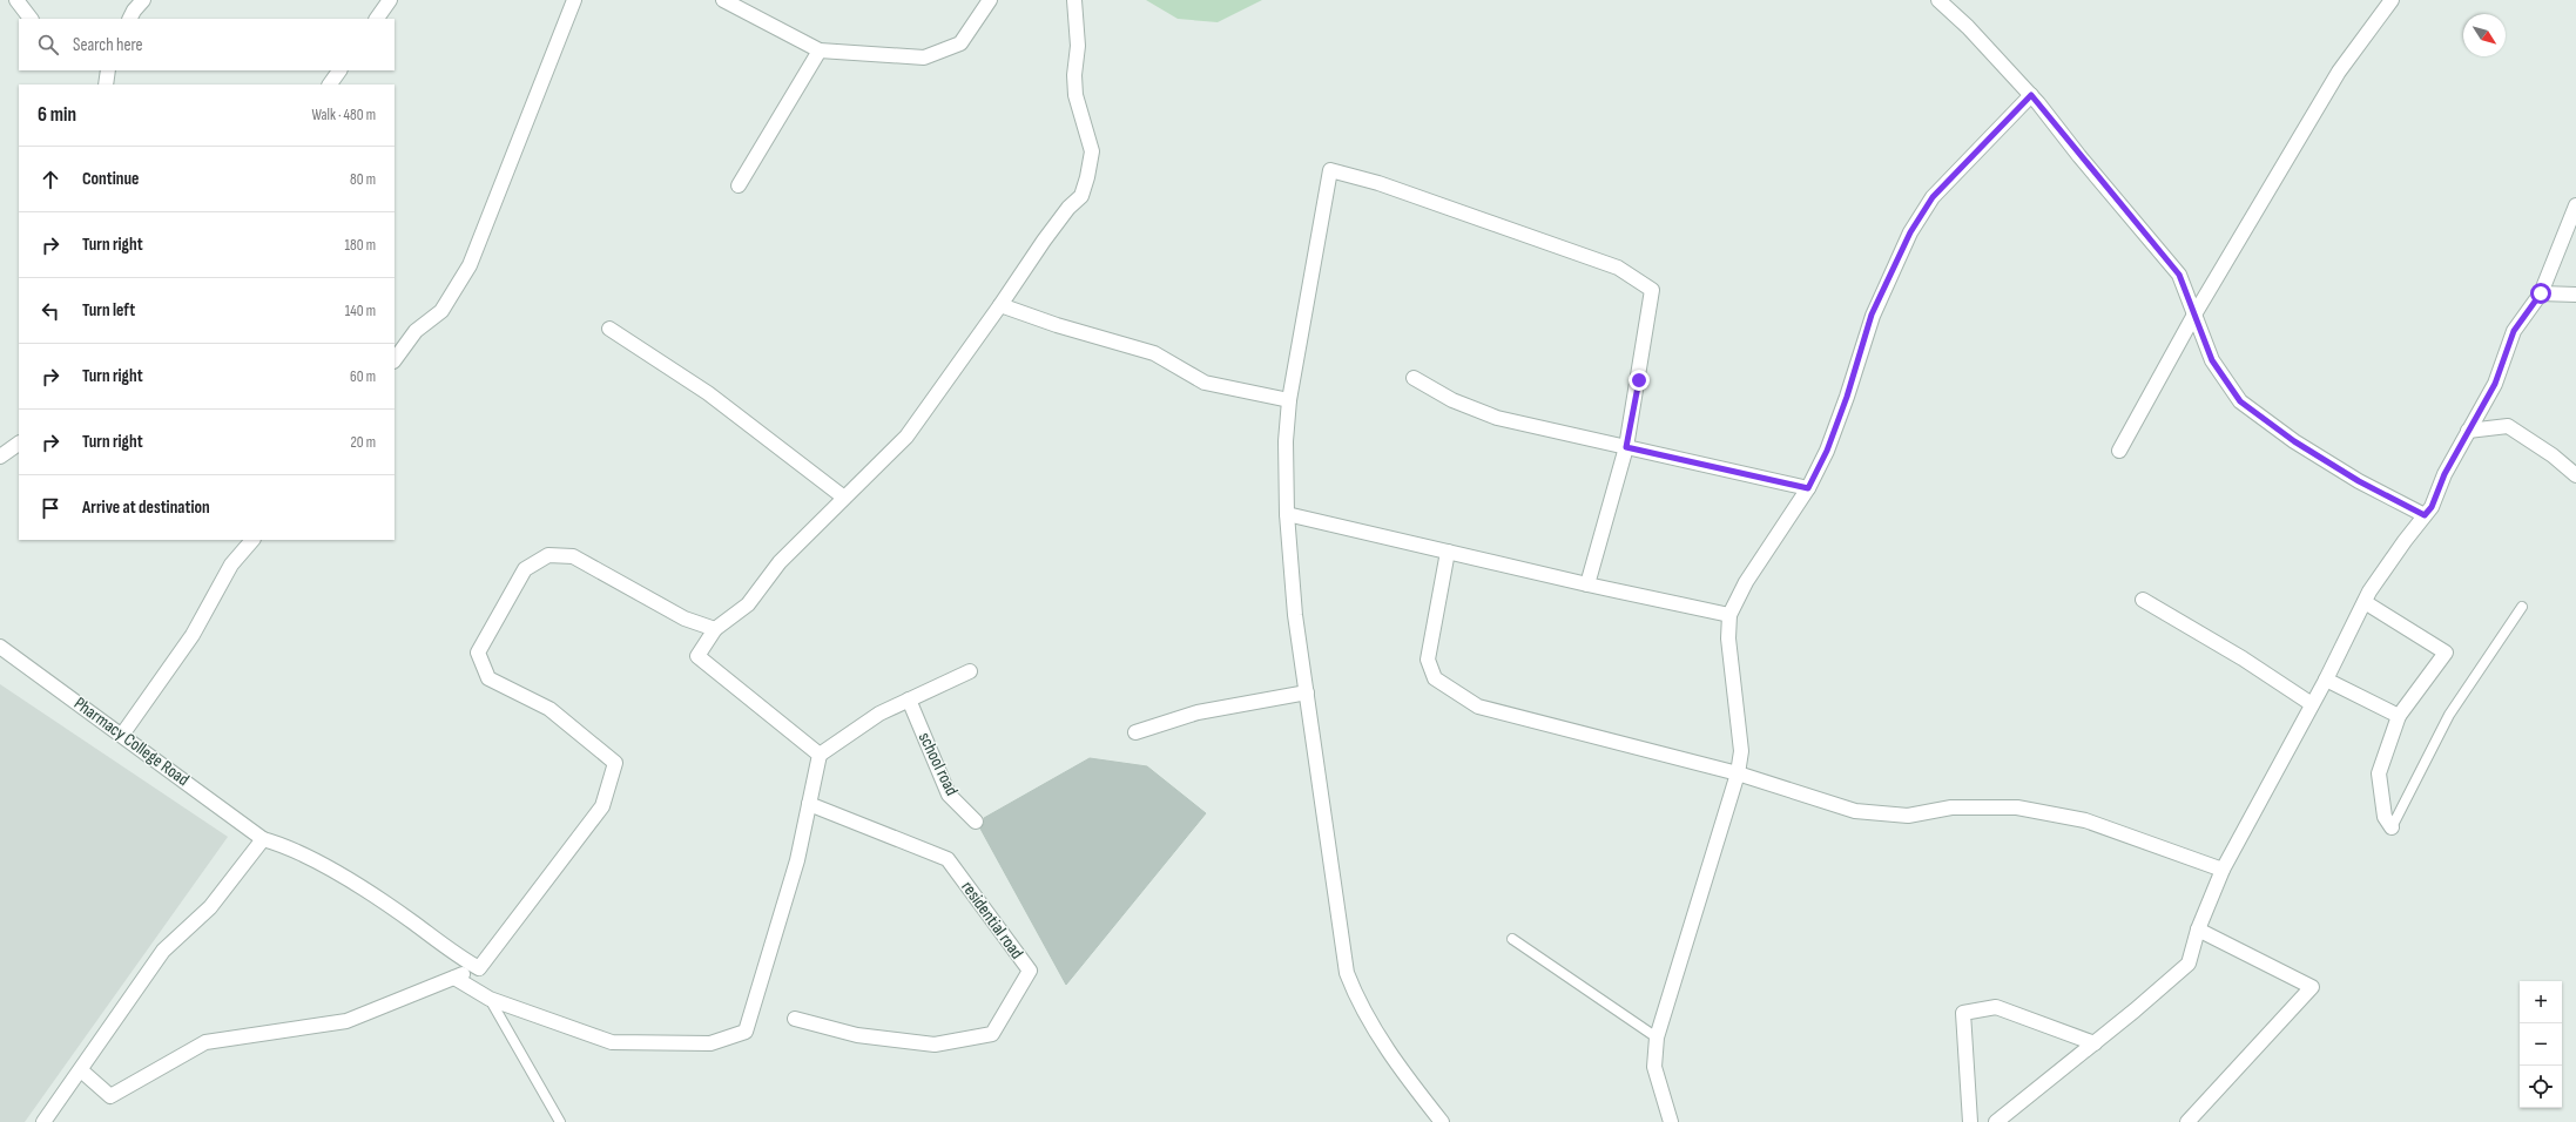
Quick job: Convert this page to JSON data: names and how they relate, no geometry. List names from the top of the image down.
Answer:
{
  "streets": {
    "street": ["Pharmacy College Road", "school road", "residential road"]
  },
  "north": "bottom right",
  "page": {
    "search": "Search here",
    "heading": ["6 min", "Walk · 480 m"],
    "list": [
      ["Continue", "80 m"],
      ["Turn right", "180 m"],
      ["Turn left", "140 m"],
      ["Turn right", "60 m"],
      ["Turn right", "20 m"],
      "Arrive at destination"
    ],
    "map_buttons": ["+", "−"]
  }
}
